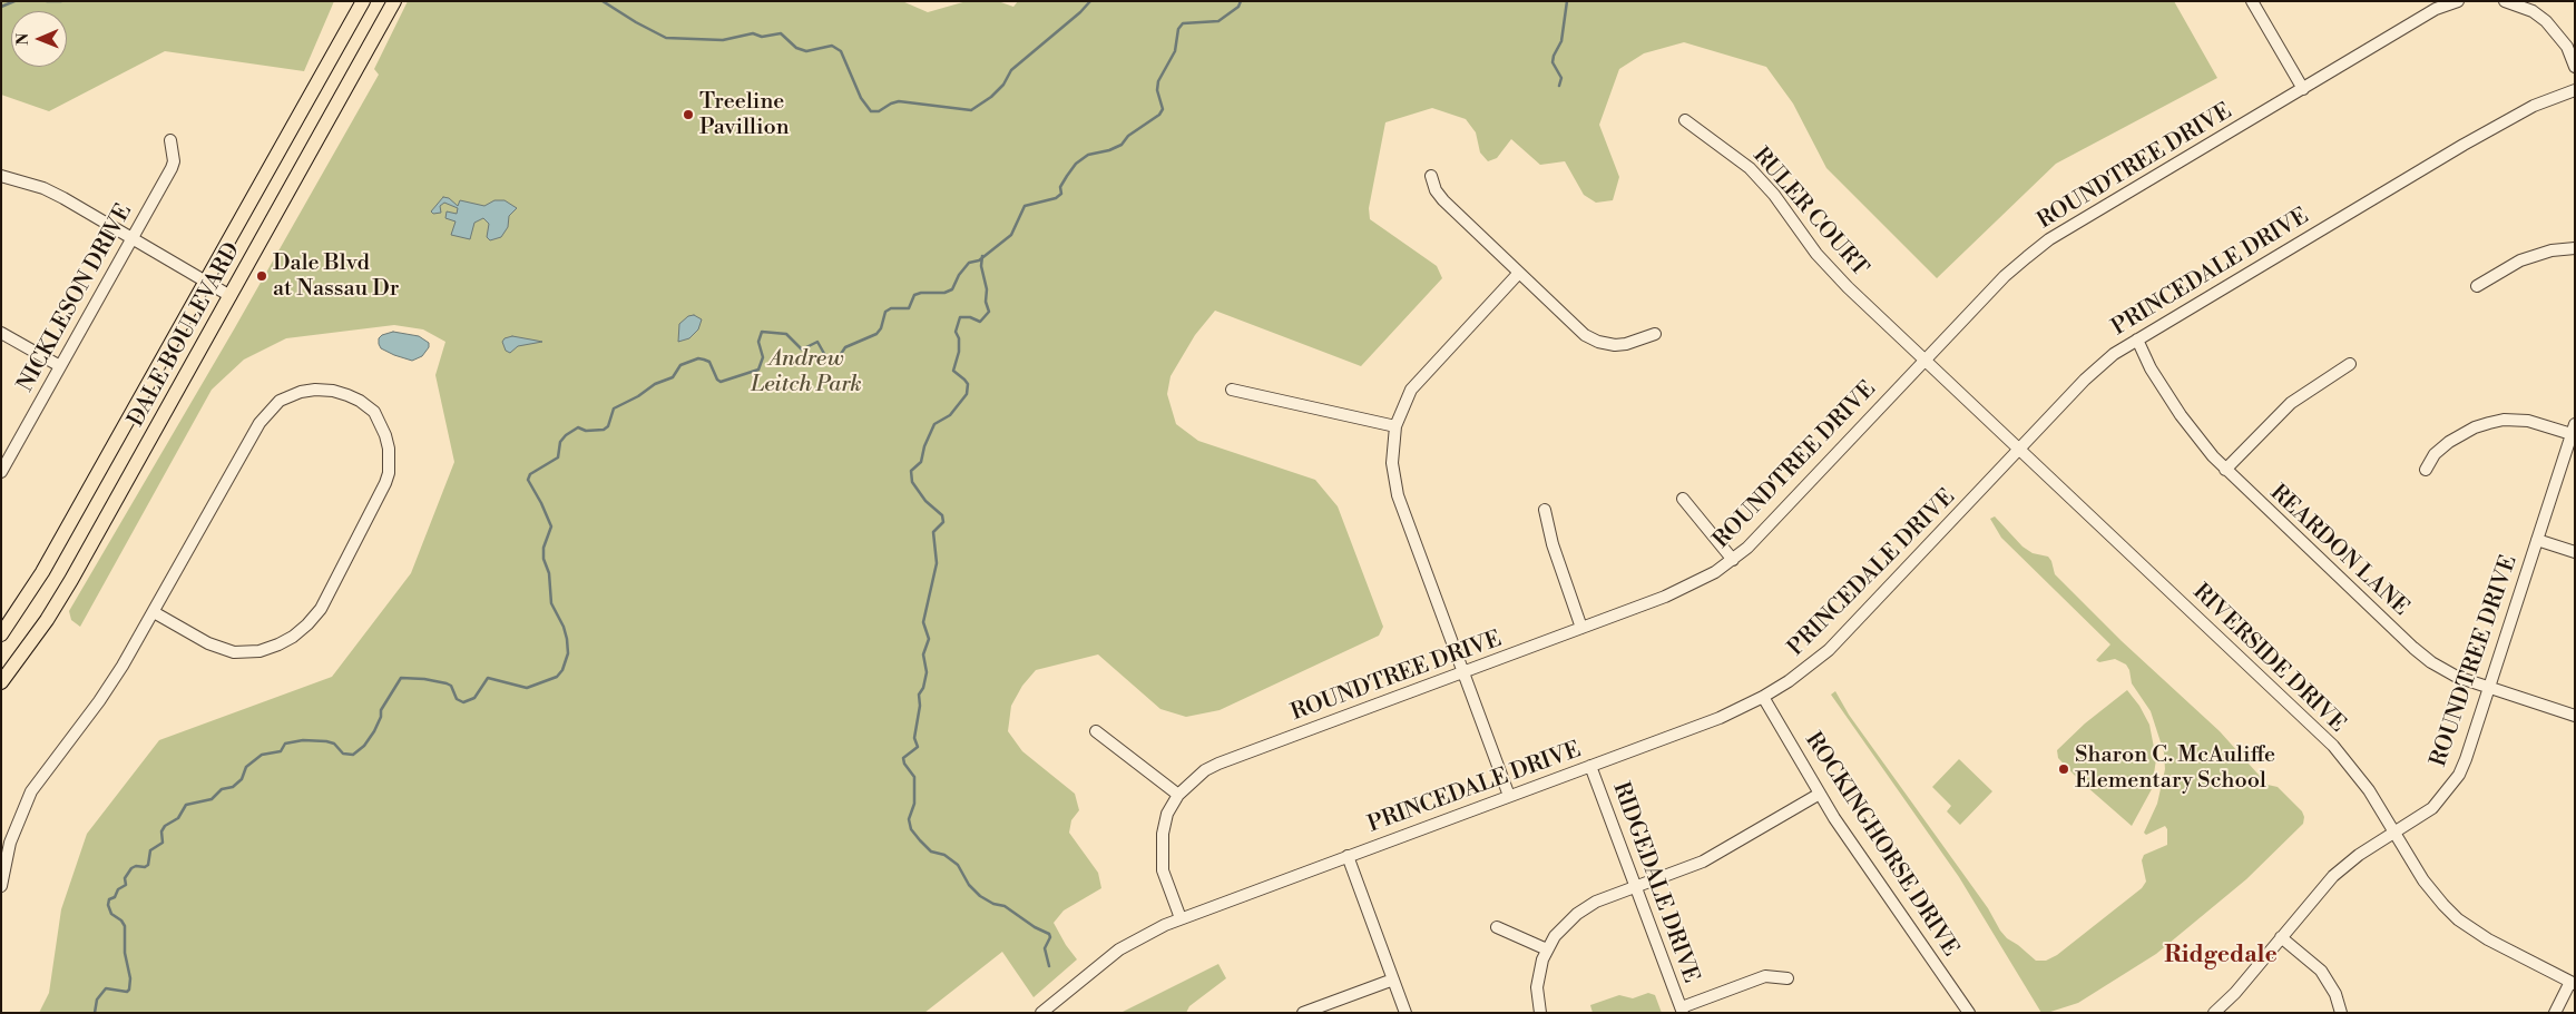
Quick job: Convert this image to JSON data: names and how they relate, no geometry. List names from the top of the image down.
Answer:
{
  "streets": {
    "main road": ["DALE BOULEVARD"],
    "street": [
      "ROUNDTREE DRIVE",
      "RULER COURT",
      "PRINCEDALE DRIVE",
      "NICKLESON DRIVE",
      "REARDON LANE",
      "RIVERSIDE DRIVE",
      "ROCKINGHORSE DRIVE",
      "RIDGEDALE DRIVE"
    ]
  },
  "crossings": [
    ["ROUNDTREE DRIVE", "RULER COURT"],
    ["ROUNDTREE DRIVE", "PRINCEDALE DRIVE"],
    ["ROUNDTREE DRIVE", "REARDON LANE"],
    ["ROUNDTREE DRIVE", "RIVERSIDE DRIVE"],
    ["RULER COURT", "RIVERSIDE DRIVE"],
    ["PRINCEDALE DRIVE", "REARDON LANE"],
    ["PRINCEDALE DRIVE", "RIVERSIDE DRIVE"],
    ["PRINCEDALE DRIVE", "ROCKINGHORSE DRIVE"],
    ["PRINCEDALE DRIVE", "RIDGEDALE DRIVE"]
  ],
  "districts": ["Ridgedale"],
  "parks": ["Andrew Leitch Park"],
  "places": ["Treeline Pavillion", "Dale Blvd at Nassau Dr", "Sharon C. McAuliffe Elementary School"],
  "north": "left"
}
